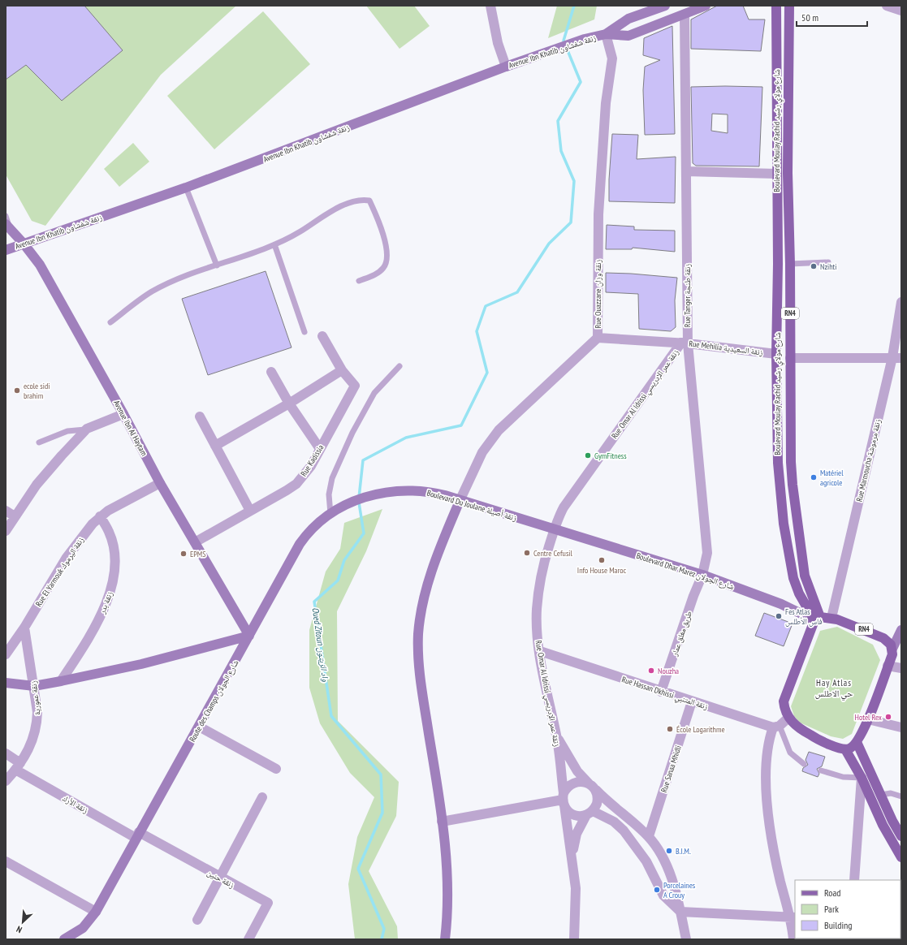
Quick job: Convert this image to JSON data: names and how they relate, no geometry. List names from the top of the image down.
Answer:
{
  "streets": {
    "main road": ["Boulevard Moulay Rachid شارع مولاي رشيد", "RN4"],
    "street": [
      "Avenue Ibn Khatib زنقة شفشاون",
      "Rue Ouazzane زنقة وزان",
      "Rue Tanger زنقة طنجة",
      "Rue Mehilia زنقة السعيدية",
      "Rue Omar Al Idrissi زنقة عمر الإدريسي",
      "Avenue Ibn Al Haytam",
      "Rue Kadissia",
      "Rue Marmoucha زنقة مرموشة",
      "Boulevard Du Joulane زنقة أصيلة",
      "Boulevard Dhar Marez شارع الجولان",
      "Rue El Yarmouk زنقة اليرموك",
      "زنقة بدر",
      "طريق مغلق عمار",
      "Rue Hassan Dkhissi زنقة المتنبي",
      "زنقة عمورية",
      "Route des Champs شارع الجولان",
      "Rue Sanaa Mhidli",
      "زنقة الأرك",
      "زنقة حنين"
    ]
  },
  "crossings": [
    ["Avenue Ibn Khatib زنقة شفشاون", "Rue Ouazzane زنقة وزان"],
    ["Avenue Ibn Khatib زنقة شفشاون", "Rue Tanger زنقة طنجة"],
    ["Avenue Ibn Khatib زنقة شفشاون", "Avenue Ibn Al Haytam"],
    ["Boulevard Moulay Rachid شارع مولاي رشيد", "RN4"],
    ["Boulevard Moulay Rachid شارع مولاي رشيد", "Rue Mehilia زنقة السعيدية"],
    ["Boulevard Moulay Rachid شارع مولاي رشيد", "Boulevard Dhar Marez شارع الجولان"],
    ["Rue Ouazzane زنقة وزان", "Rue Mehilia زنقة السعيدية"],
    ["Rue Ouazzane زنقة وزان", "Boulevard Du Joulane زنقة أصيلة"],
    ["Rue Tanger زنقة طنجة", "Rue Mehilia زنقة السعيدية"],
    ["Rue Tanger زنقة طنجة", "Rue Omar Al Idrissi زنقة عمر الإدريسي"],
    ["Rue Tanger زنقة طنجة", "Boulevard Dhar Marez شارع الجولان"],
    ["Rue Tanger زنقة طنجة", "طريق مغلق عمار"],
    ["RN4", "Rue Marmoucha زنقة مرموشة"],
    ["RN4", "Boulevard Dhar Marez شارع الجولان"],
    ["Rue Mehilia زنقة السعيدية", "Rue Omar Al Idrissi زنقة عمر الإدريسي"],
    ["Rue Omar Al Idrissi زنقة عمر الإدريسي", "Boulevard Du Joulane زنقة أصيلة"],
    ["Rue Omar Al Idrissi زنقة عمر الإدريسي", "Boulevard Dhar Marez شارع الجولان"],
    ["Rue Omar Al Idrissi زنقة عمر الإدريسي", "Rue Hassan Dkhissi زنقة المتنبي"],
    ["Avenue Ibn Al Haytam", "Rue Kadissia"],
    ["Avenue Ibn Al Haytam", "Rue El Yarmouk زنقة اليرموك"],
    ["Avenue Ibn Al Haytam", "Route des Champs شارع الجولان"],
    ["Boulevard Du Joulane زنقة أصيلة", "Boulevard Dhar Marez شارع الجولان"],
    ["Boulevard Du Joulane زنقة أصيلة", "Route des Champs شارع الجولان"],
    ["Boulevard Dhar Marez شارع الجولان", "طريق مغلق عمار"],
    ["Rue El Yarmouk زنقة اليرموك", "زنقة بدر"],
    ["Rue El Yarmouk زنقة اليرموك", "زنقة عمورية"],
    ["طريق مغلق عمار", "Rue Hassan Dkhissi زنقة المتنبي"],
    ["Rue Hassan Dkhissi زنقة المتنبي", "Rue Sanaa Mhidli"],
    ["زنقة عمورية", "زنقة الأرك"],
    ["Route des Champs شارع الجولان", "زنقة الأرك"],
    ["Route des Champs شارع الجولان", "زنقة حنين"],
    ["زنقة الأرك", "زنقة حنين"]
  ],
  "districts": ["Hay Atlas حي الاطلس"],
  "water": ["Oued Zitoun واد الزيتون"],
  "places": [
    "Nzihti",
    "ecole sidi brahim",
    "GymFitness",
    "Matériel agricole",
    "Centre Cefusil",
    "EPMS",
    "Info House Maroc",
    "Fes Atlas فاس الأطلس",
    "Nouzha",
    "Hotel Rex",
    "École Logarithme",
    "B.I.M.",
    "Porcelaines A Crouy"
  ],
  "legend": ["Road", "Park", "Building"],
  "scale_bar": "50 m",
  "north": "bottom left"
}
